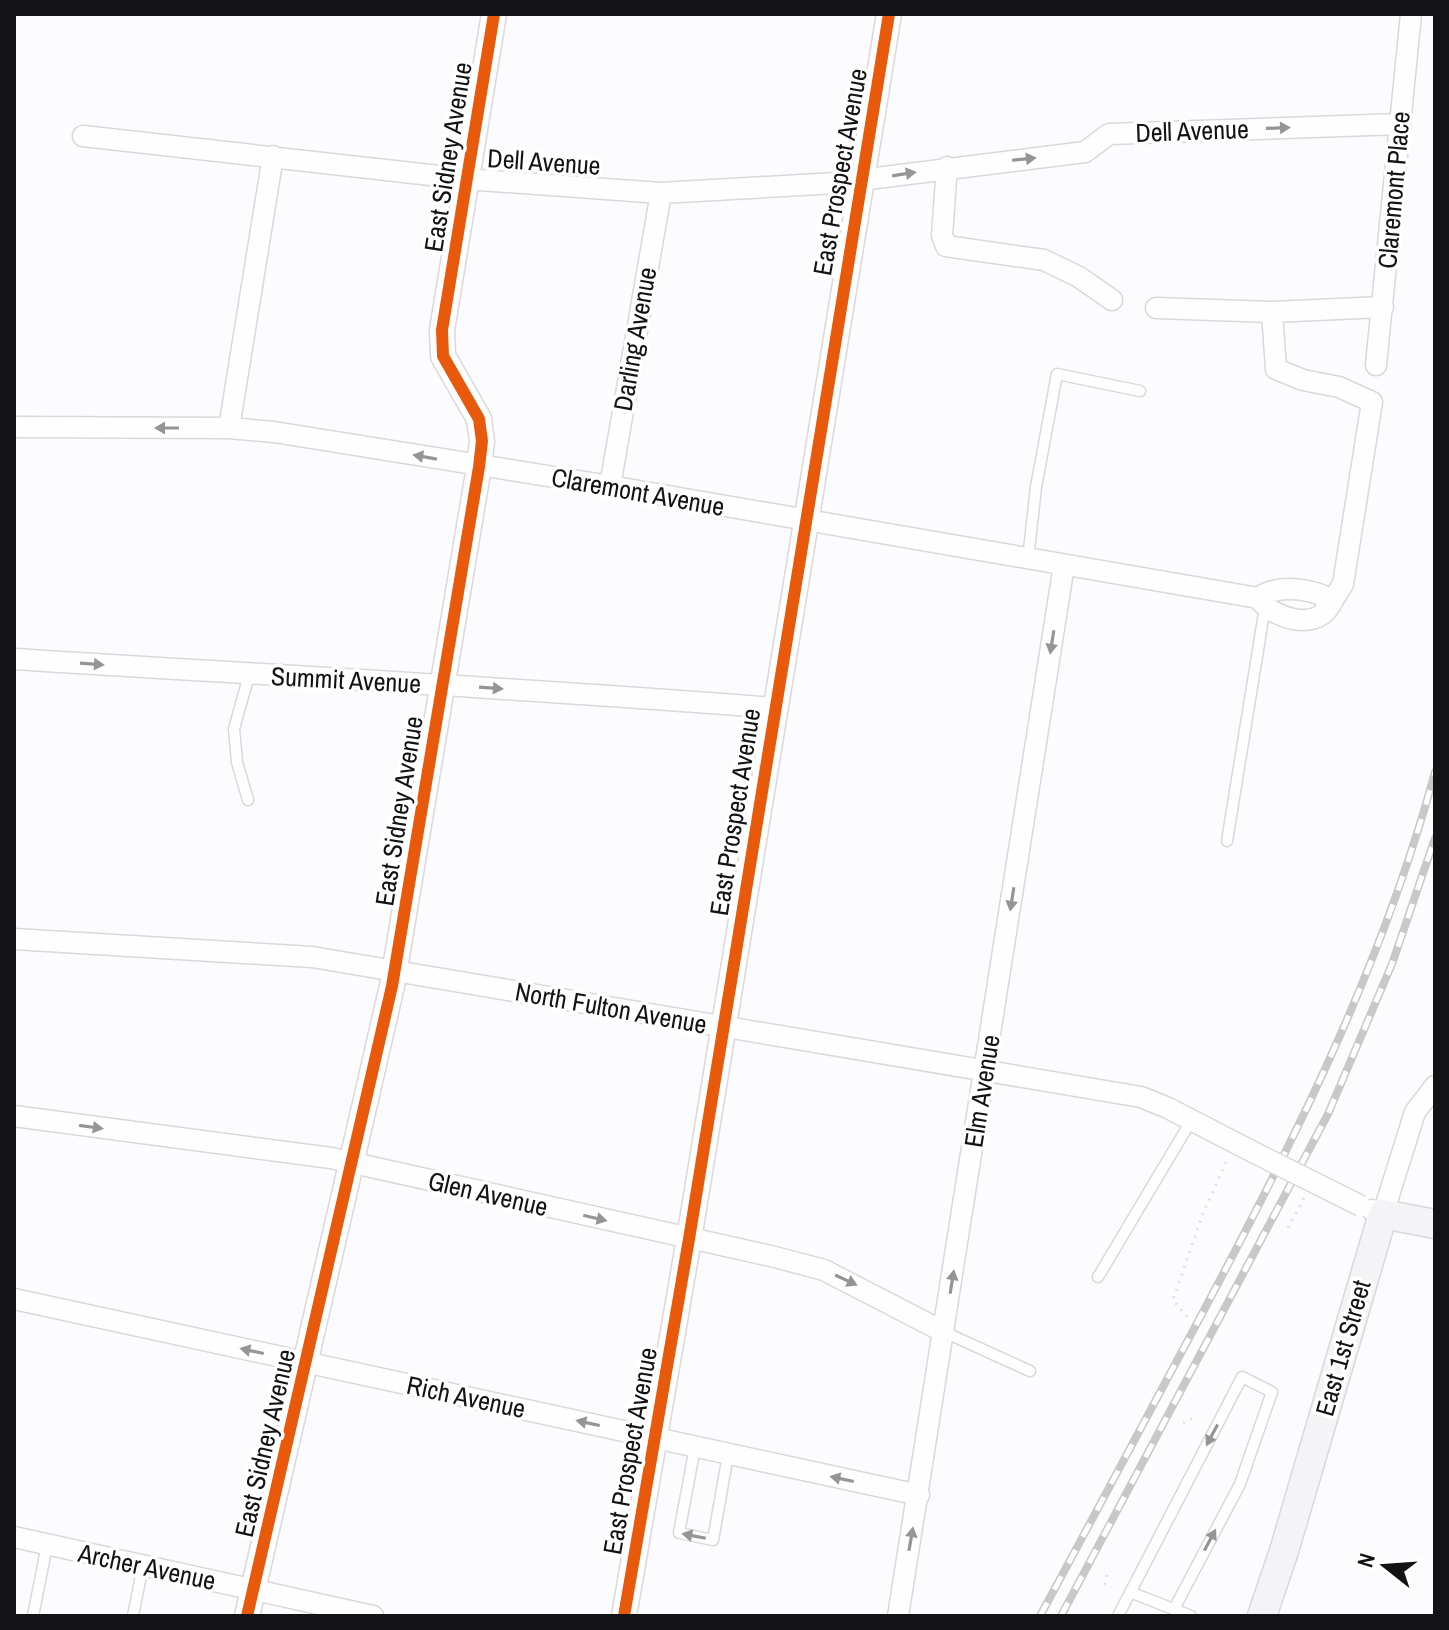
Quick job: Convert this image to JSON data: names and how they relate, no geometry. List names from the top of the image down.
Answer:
{
  "streets": {
    "main road": ["East 1st Street"],
    "street": [
      "Dell Avenue",
      "East Sidney Avenue",
      "East Prospect Avenue",
      "Claremont Place",
      "Darling Avenue",
      "Claremont Avenue",
      "Summit Avenue",
      "North Fulton Avenue",
      "Elm Avenue",
      "Glen Avenue",
      "Rich Avenue",
      "Archer Avenue"
    ]
  },
  "crossings": [
    ["Dell Avenue", "East Sidney Avenue"],
    ["Dell Avenue", "East Prospect Avenue"],
    ["Dell Avenue", "Claremont Place"],
    ["Dell Avenue", "Darling Avenue"],
    ["East Sidney Avenue", "Claremont Avenue"],
    ["East Sidney Avenue", "Summit Avenue"],
    ["East Sidney Avenue", "North Fulton Avenue"],
    ["East Sidney Avenue", "Glen Avenue"],
    ["East Sidney Avenue", "Rich Avenue"],
    ["East Sidney Avenue", "Archer Avenue"],
    ["East Prospect Avenue", "Claremont Avenue"],
    ["East Prospect Avenue", "Summit Avenue"],
    ["East Prospect Avenue", "North Fulton Avenue"],
    ["East Prospect Avenue", "Glen Avenue"],
    ["East Prospect Avenue", "Rich Avenue"],
    ["Darling Avenue", "Claremont Avenue"],
    ["Claremont Avenue", "Elm Avenue"],
    ["North Fulton Avenue", "Elm Avenue"],
    ["North Fulton Avenue", "East 1st Street"],
    ["Elm Avenue", "Glen Avenue"],
    ["Elm Avenue", "Rich Avenue"]
  ],
  "one_way": [
    "Dell Avenue",
    "Summit Avenue",
    "Glen Avenue",
    "Rich Avenue"
  ],
  "north": "left"
}
